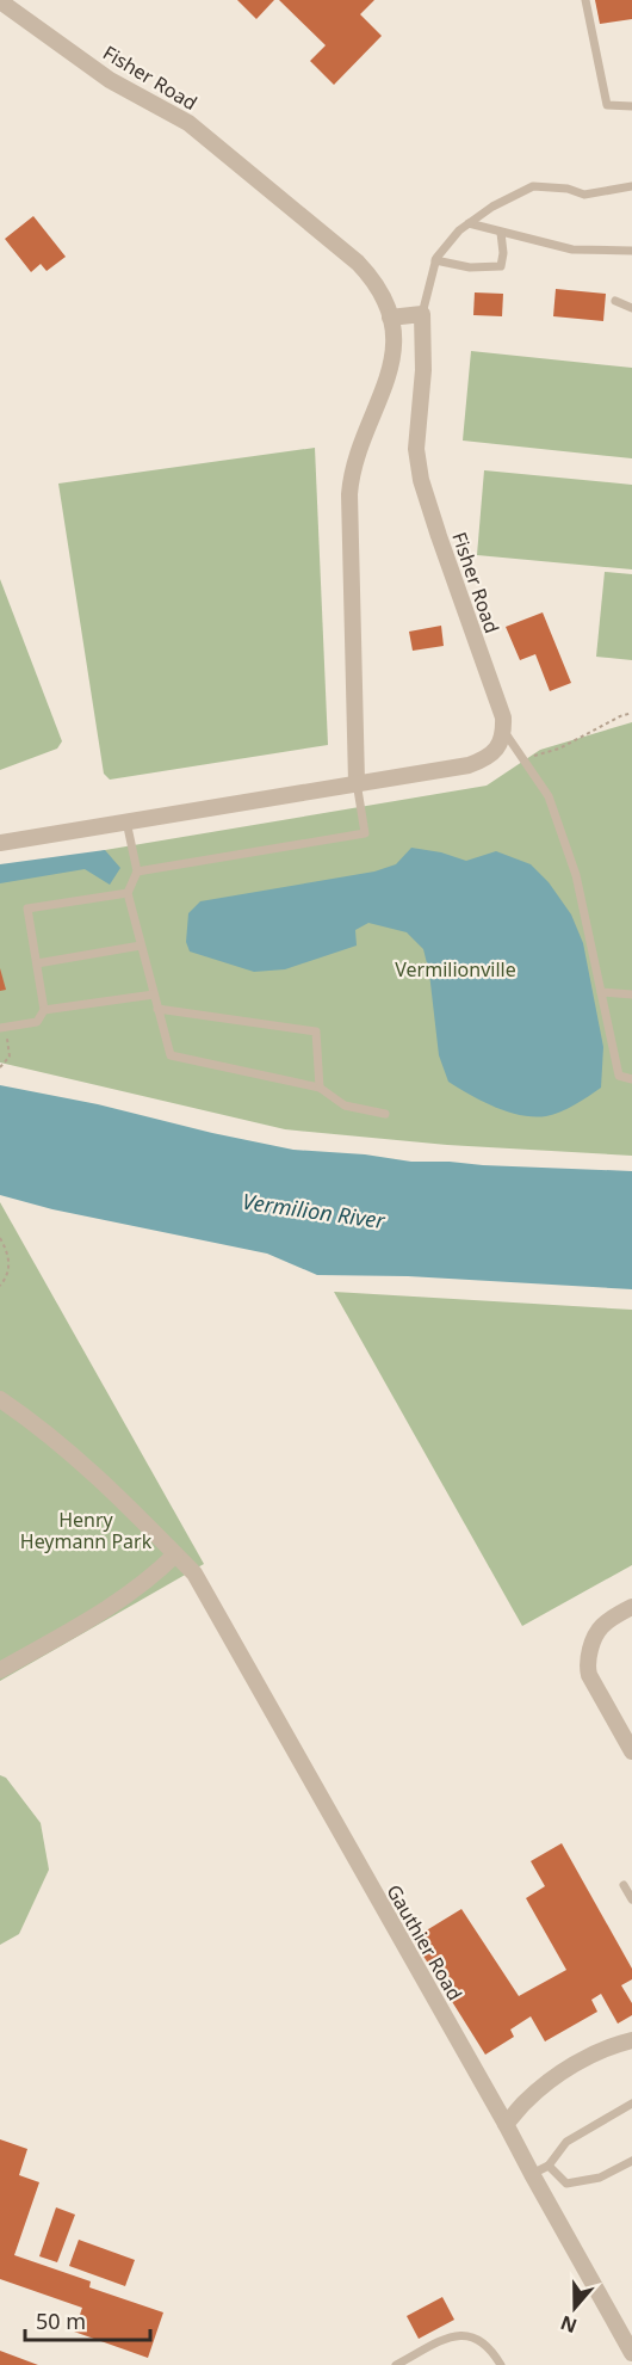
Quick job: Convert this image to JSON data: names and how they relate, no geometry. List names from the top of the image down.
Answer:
{
  "streets": {
    "street": ["Fisher Road", "Gauthier Road"]
  },
  "water": ["Vermilion River"],
  "parks": ["Vermilionville", "Henry Heymann Park"],
  "scale_bar": "50 m",
  "north": "bottom"
}
